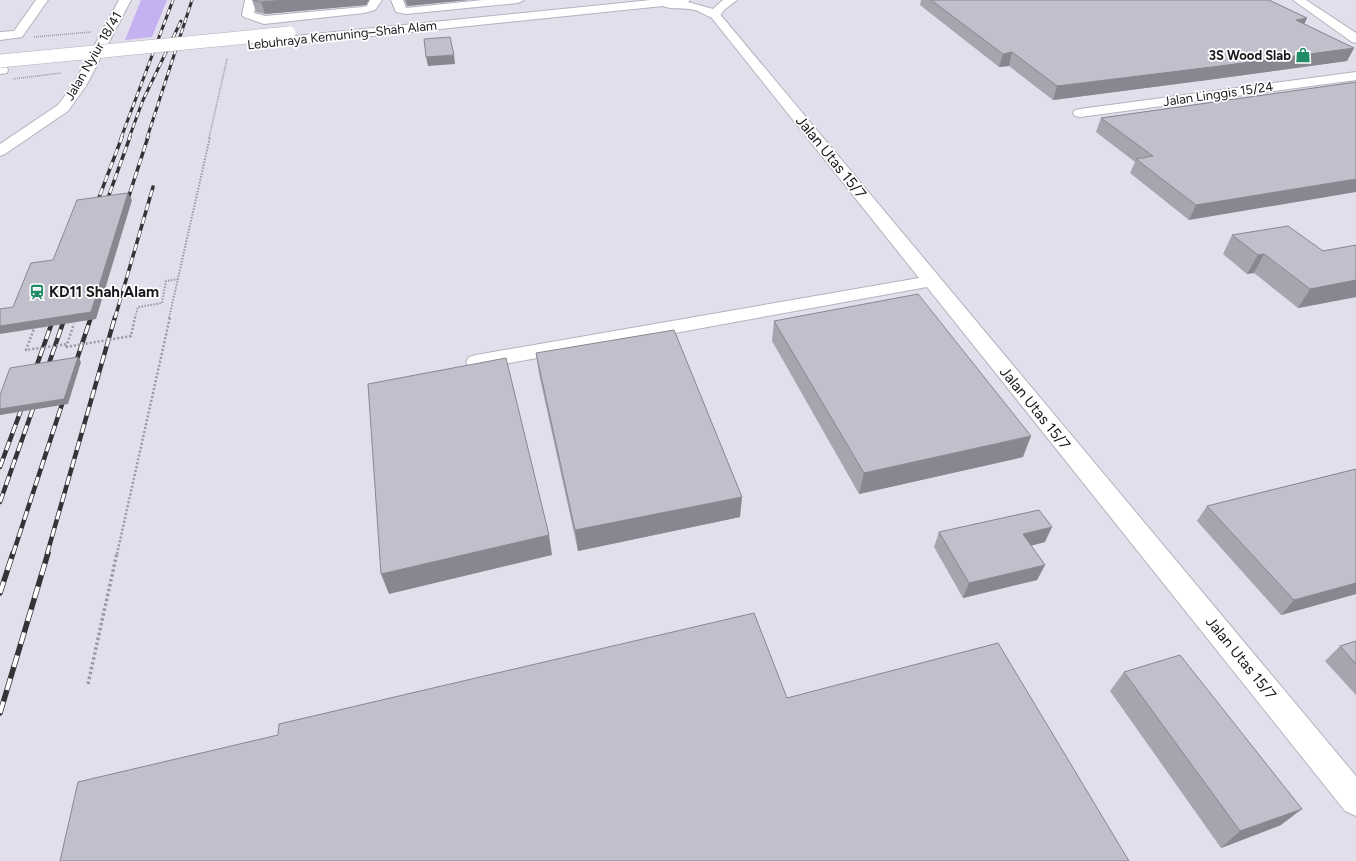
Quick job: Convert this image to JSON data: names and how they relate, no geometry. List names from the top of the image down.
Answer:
{
  "streets": {
    "main road": [
      "Lebuhraya Kemuning–Shah Alam",
      "Jalan Nyiur 18/41",
      "Jalan Linggis 15/24",
      "Jalan Utas 15/7"
    ]
  },
  "places": {
    "shop": ["3S Wood Slab"],
    "station": ["KD11 Shah Alam"]
  }
}
